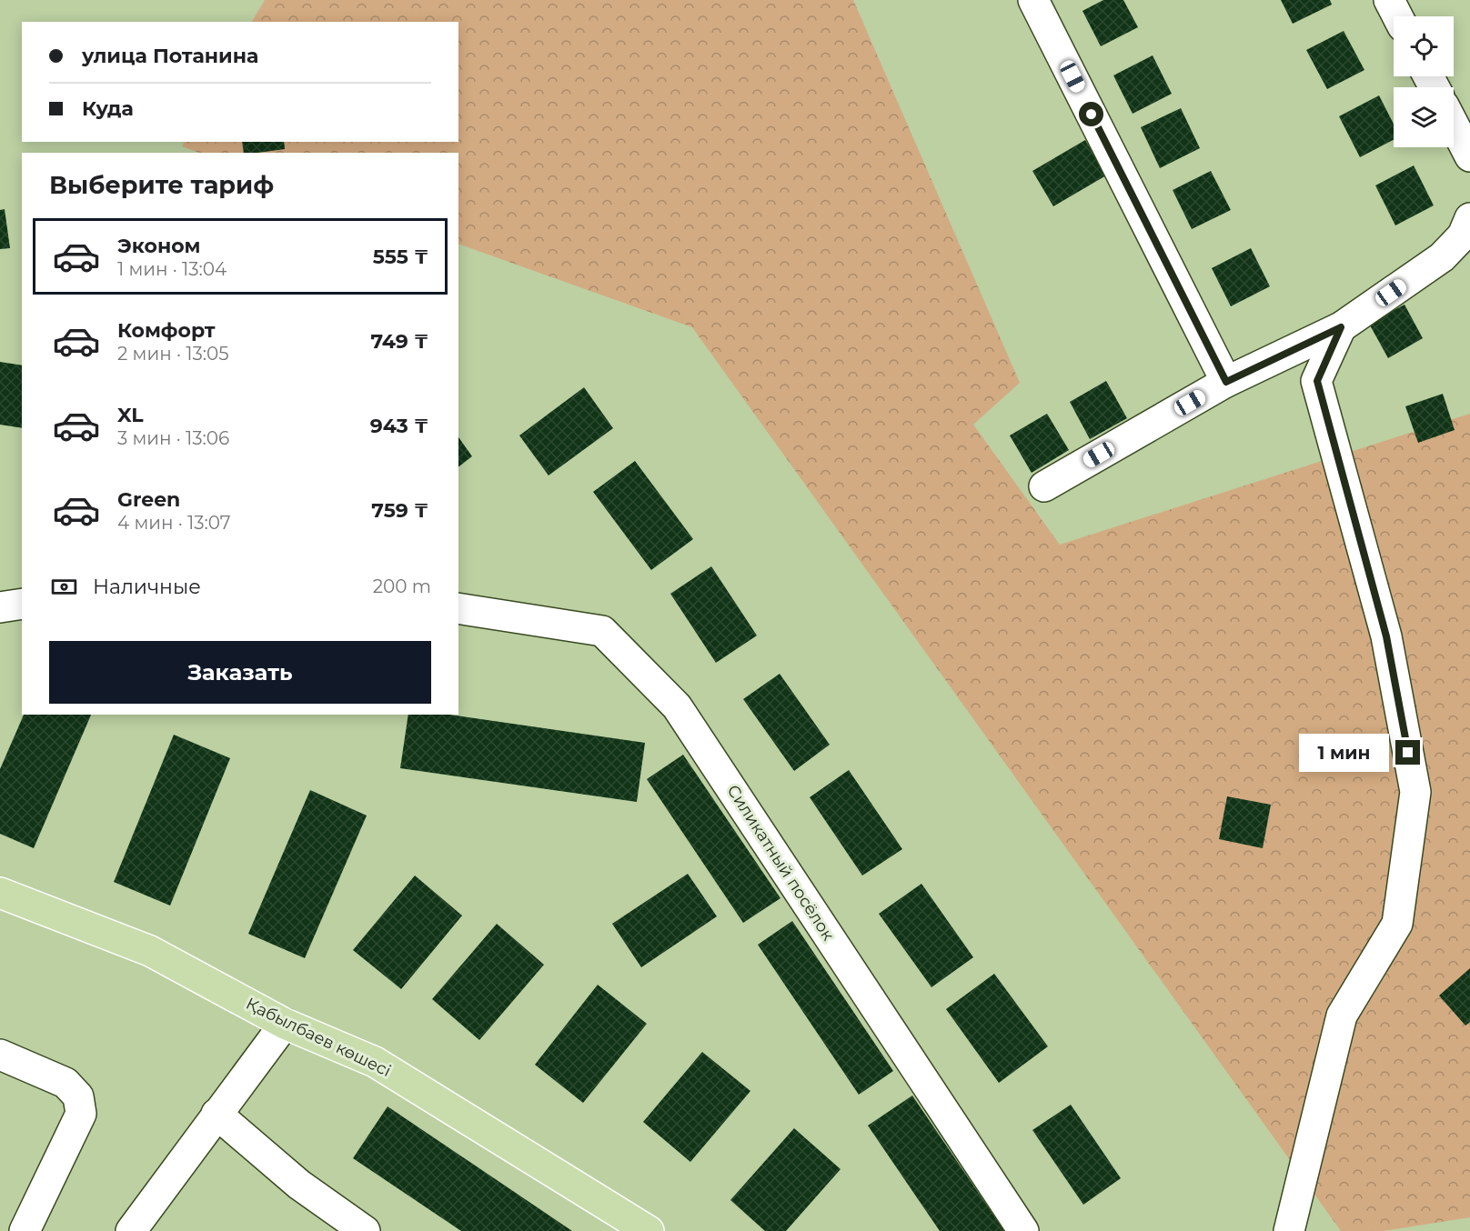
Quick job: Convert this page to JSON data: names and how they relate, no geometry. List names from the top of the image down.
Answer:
{
  "streets": {
    "main road": ["Қабылбаев көшесі"],
    "street": ["Силикатный посёлок"]
  },
  "page": {
    "banner": ["улица Потанина", "Куда"],
    "heading": "Выберите тариф",
    "list": [
      {
        "name": "Эконом",
        "note": "1 мин · 13:04",
        "value": "555 ₸"
      },
      {
        "name": "Комфорт",
        "note": "2 мин · 13:05",
        "value": "749 ₸"
      },
      {
        "name": "XL",
        "note": "3 мин · 13:06",
        "value": "943 ₸"
      },
      {
        "name": "Green",
        "note": "4 мин · 13:07",
        "value": "759 ₸"
      }
    ],
    "pay": ["Наличные", "200 m"],
    "buttons": "Заказать",
    "bubble": "1 мин"
  }
}
